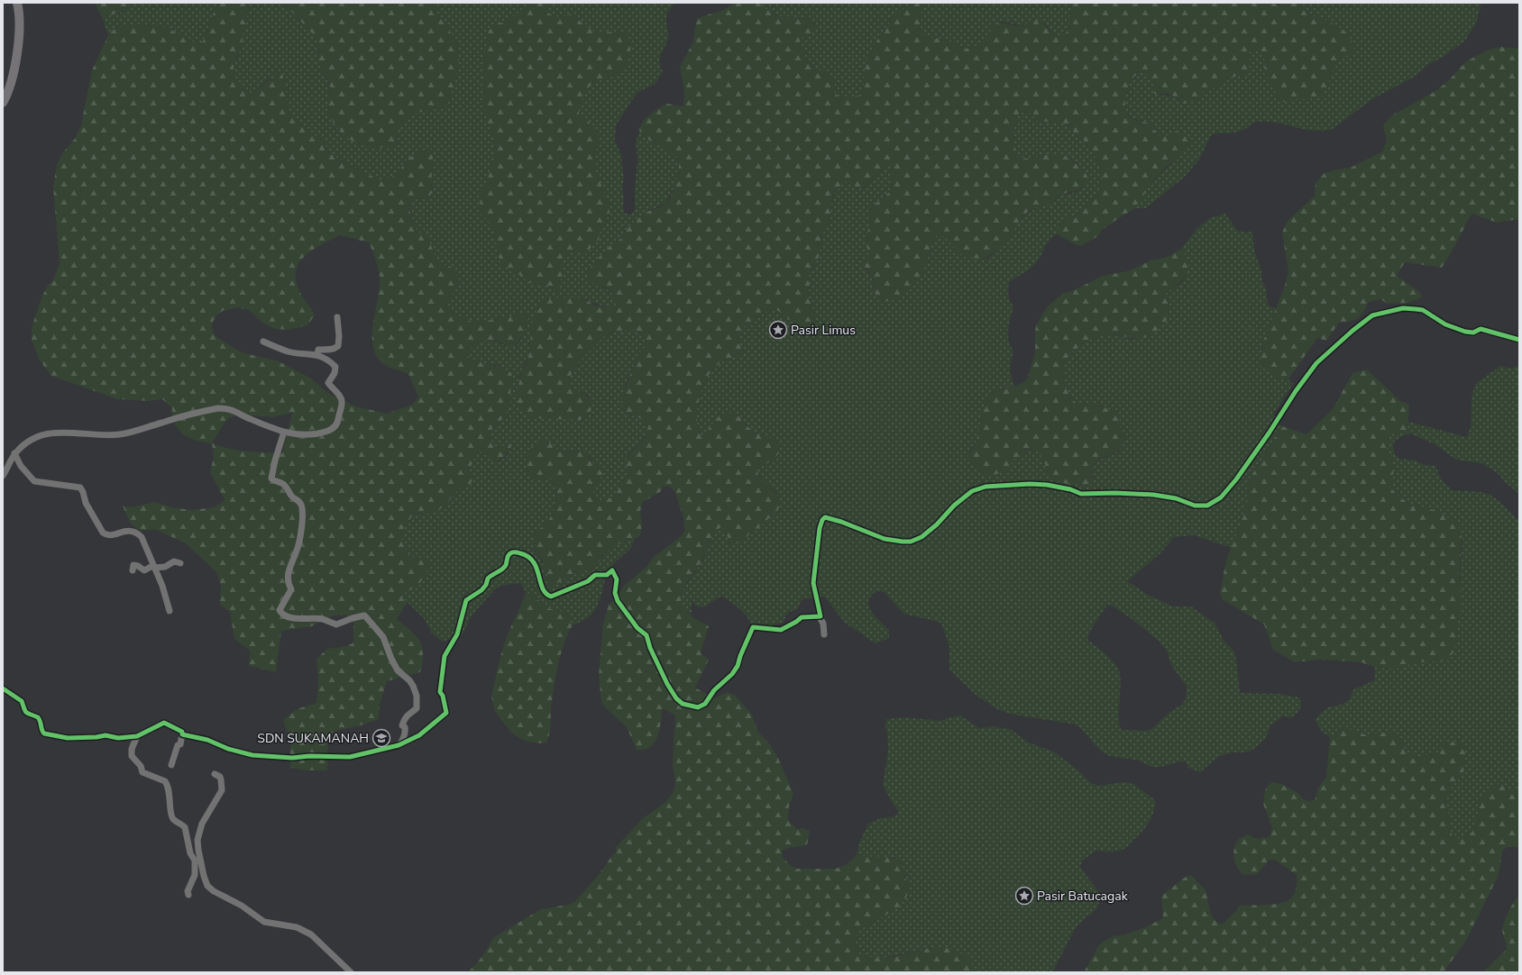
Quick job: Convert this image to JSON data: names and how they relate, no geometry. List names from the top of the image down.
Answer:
{
  "places": {
    "place": ["Pasir Limus", "Pasir Batucagak"],
    "school or university": ["SDN SUKAMANAH"]
  }
}
